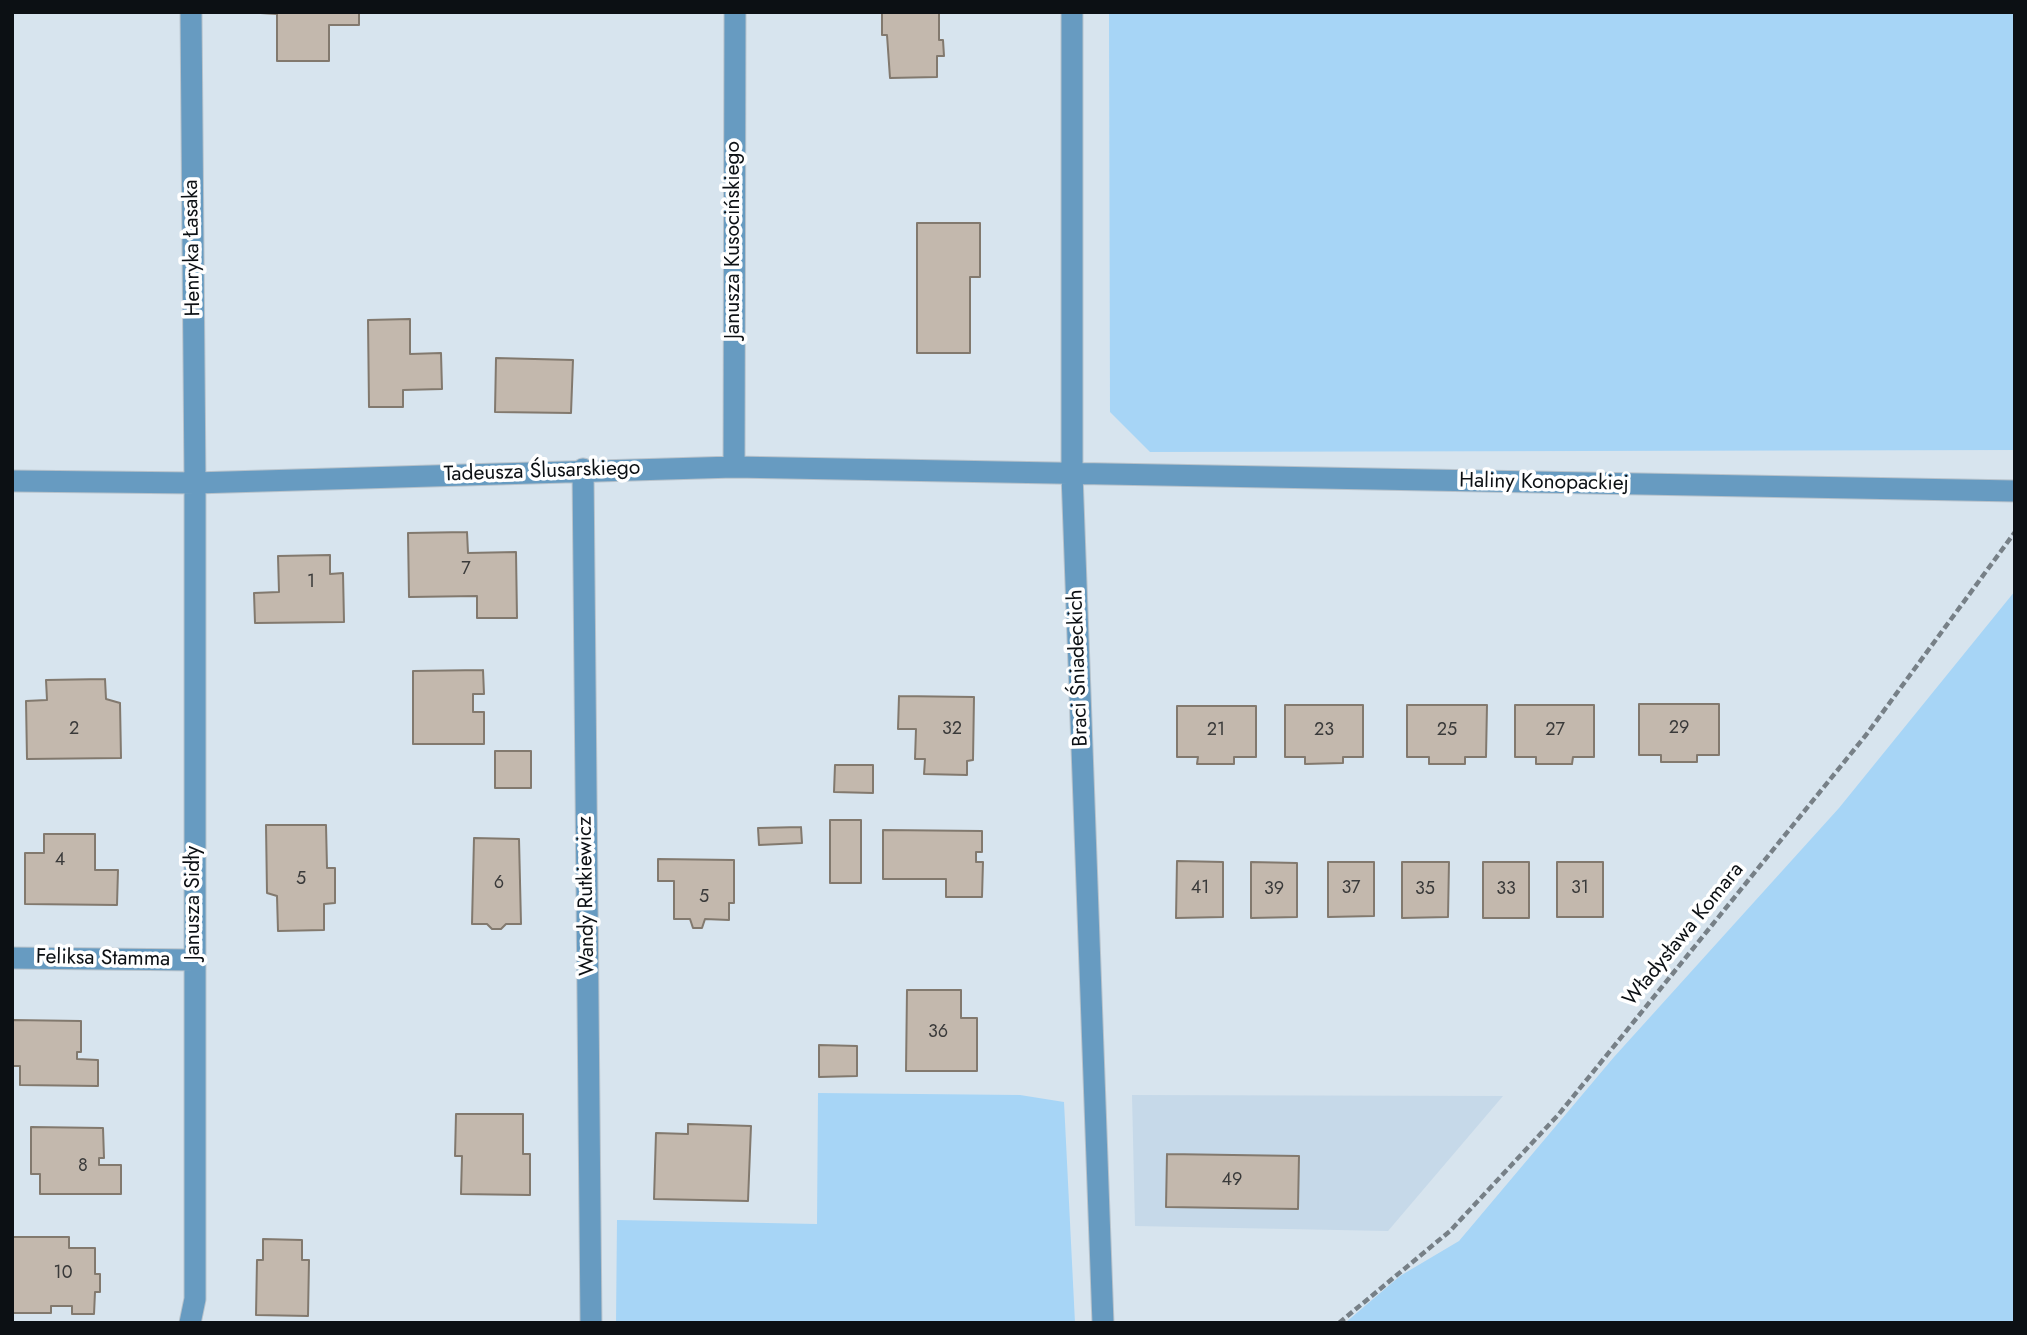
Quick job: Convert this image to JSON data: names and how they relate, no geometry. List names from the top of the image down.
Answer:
{
  "streets": {
    "street": [
      "Janusza Kusocińskiego",
      "Henryka Łasaka",
      "Tadeusza Ślusarskiego",
      "Haliny Konopackiej",
      "Braci Śniadeckich",
      "Wandy Rutkiewicz",
      "Janusza Sidły",
      "Feliksa Stamma"
    ],
    "path": ["Władysława Komara"]
  },
  "crossings": [
    ["Janusza Kusocińskiego", "Tadeusza Ślusarskiego"],
    ["Henryka Łasaka", "Tadeusza Ślusarskiego"],
    ["Henryka Łasaka", "Janusza Sidły"],
    ["Tadeusza Ślusarskiego", "Haliny Konopackiej"],
    ["Tadeusza Ślusarskiego", "Braci Śniadeckich"],
    ["Tadeusza Ślusarskiego", "Wandy Rutkiewicz"],
    ["Tadeusza Ślusarskiego", "Janusza Sidły"],
    ["Haliny Konopackiej", "Braci Śniadeckich"],
    ["Janusza Sidły", "Feliksa Stamma"]
  ],
  "house_numbers": [
    "7",
    "1",
    "29",
    "2",
    "32",
    "21",
    "23",
    "25",
    "27",
    "4",
    "5",
    "6",
    "41",
    "37",
    "31",
    "39",
    "35",
    "33",
    "5",
    "36",
    "8",
    "49",
    "10"
  ]
}
